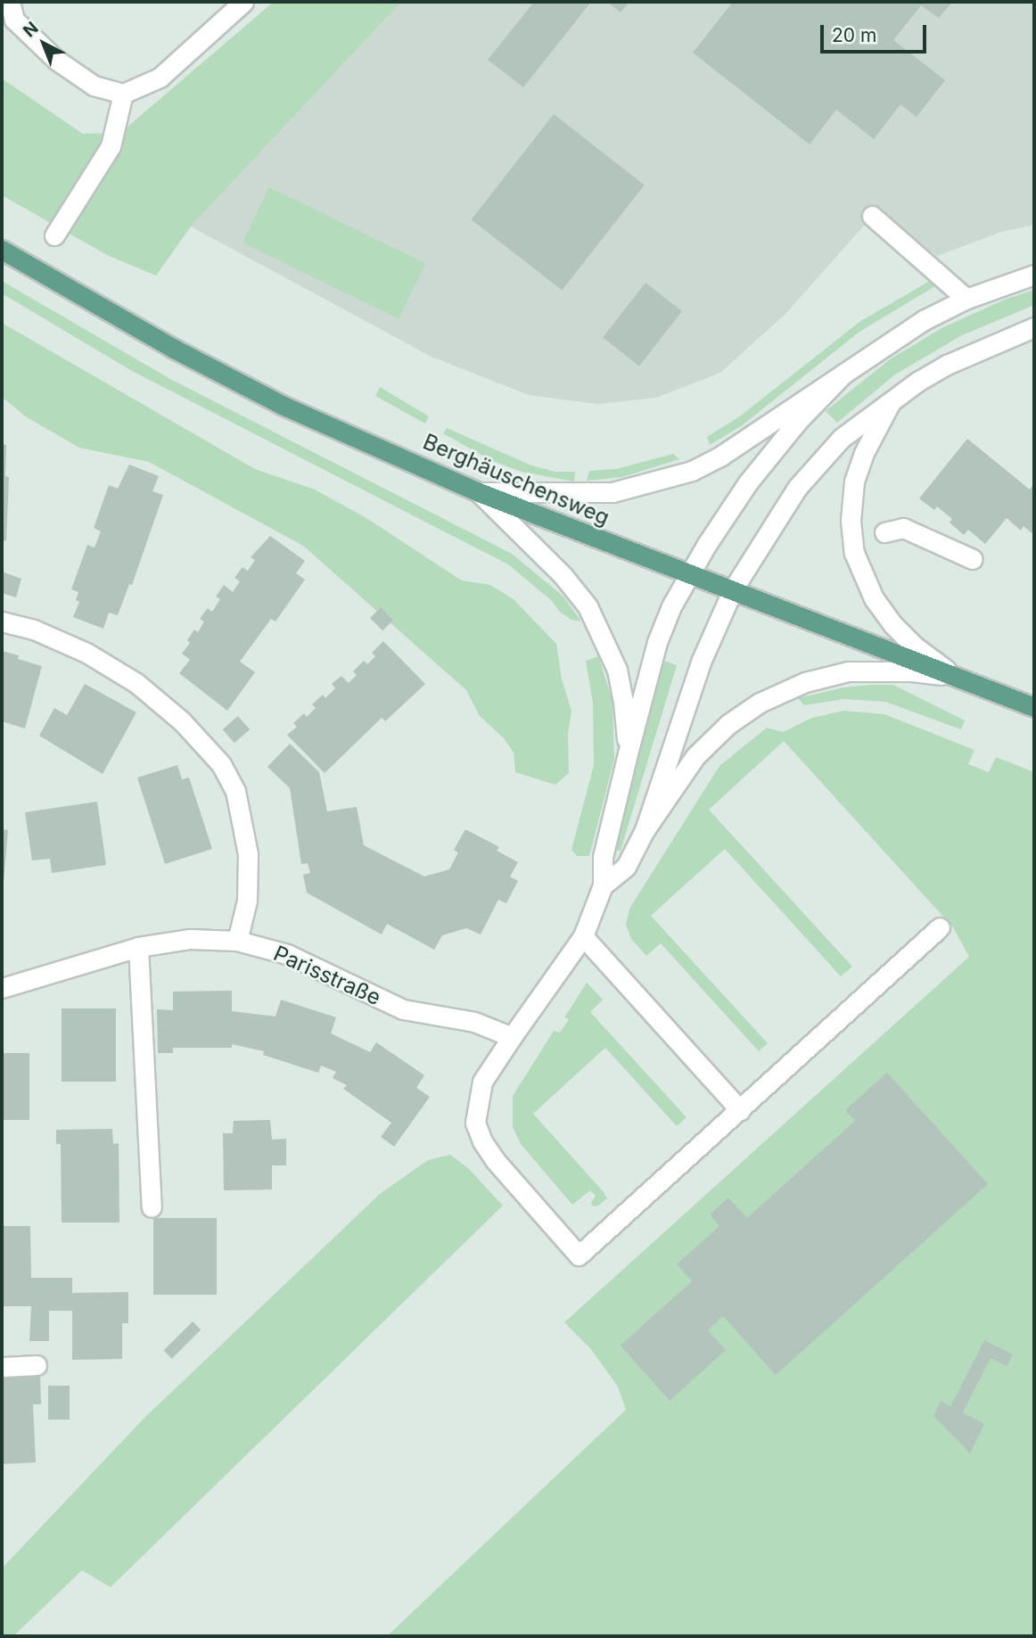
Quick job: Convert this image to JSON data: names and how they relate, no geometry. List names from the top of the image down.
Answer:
{
  "streets": {
    "main road": ["Berghäuschensweg"],
    "street": ["Parisstraße"]
  },
  "scale_bar": "20 m",
  "north": "top left"
}
